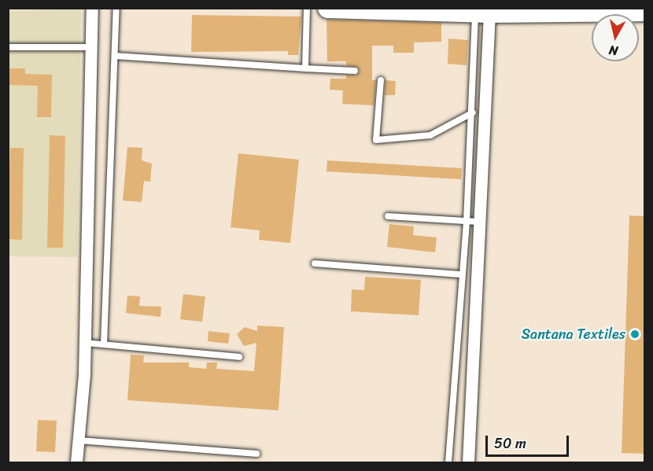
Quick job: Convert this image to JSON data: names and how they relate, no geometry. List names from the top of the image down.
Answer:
{
  "places": ["Santana Textiles"],
  "scale_bar": "50 m",
  "north": "bottom"
}
